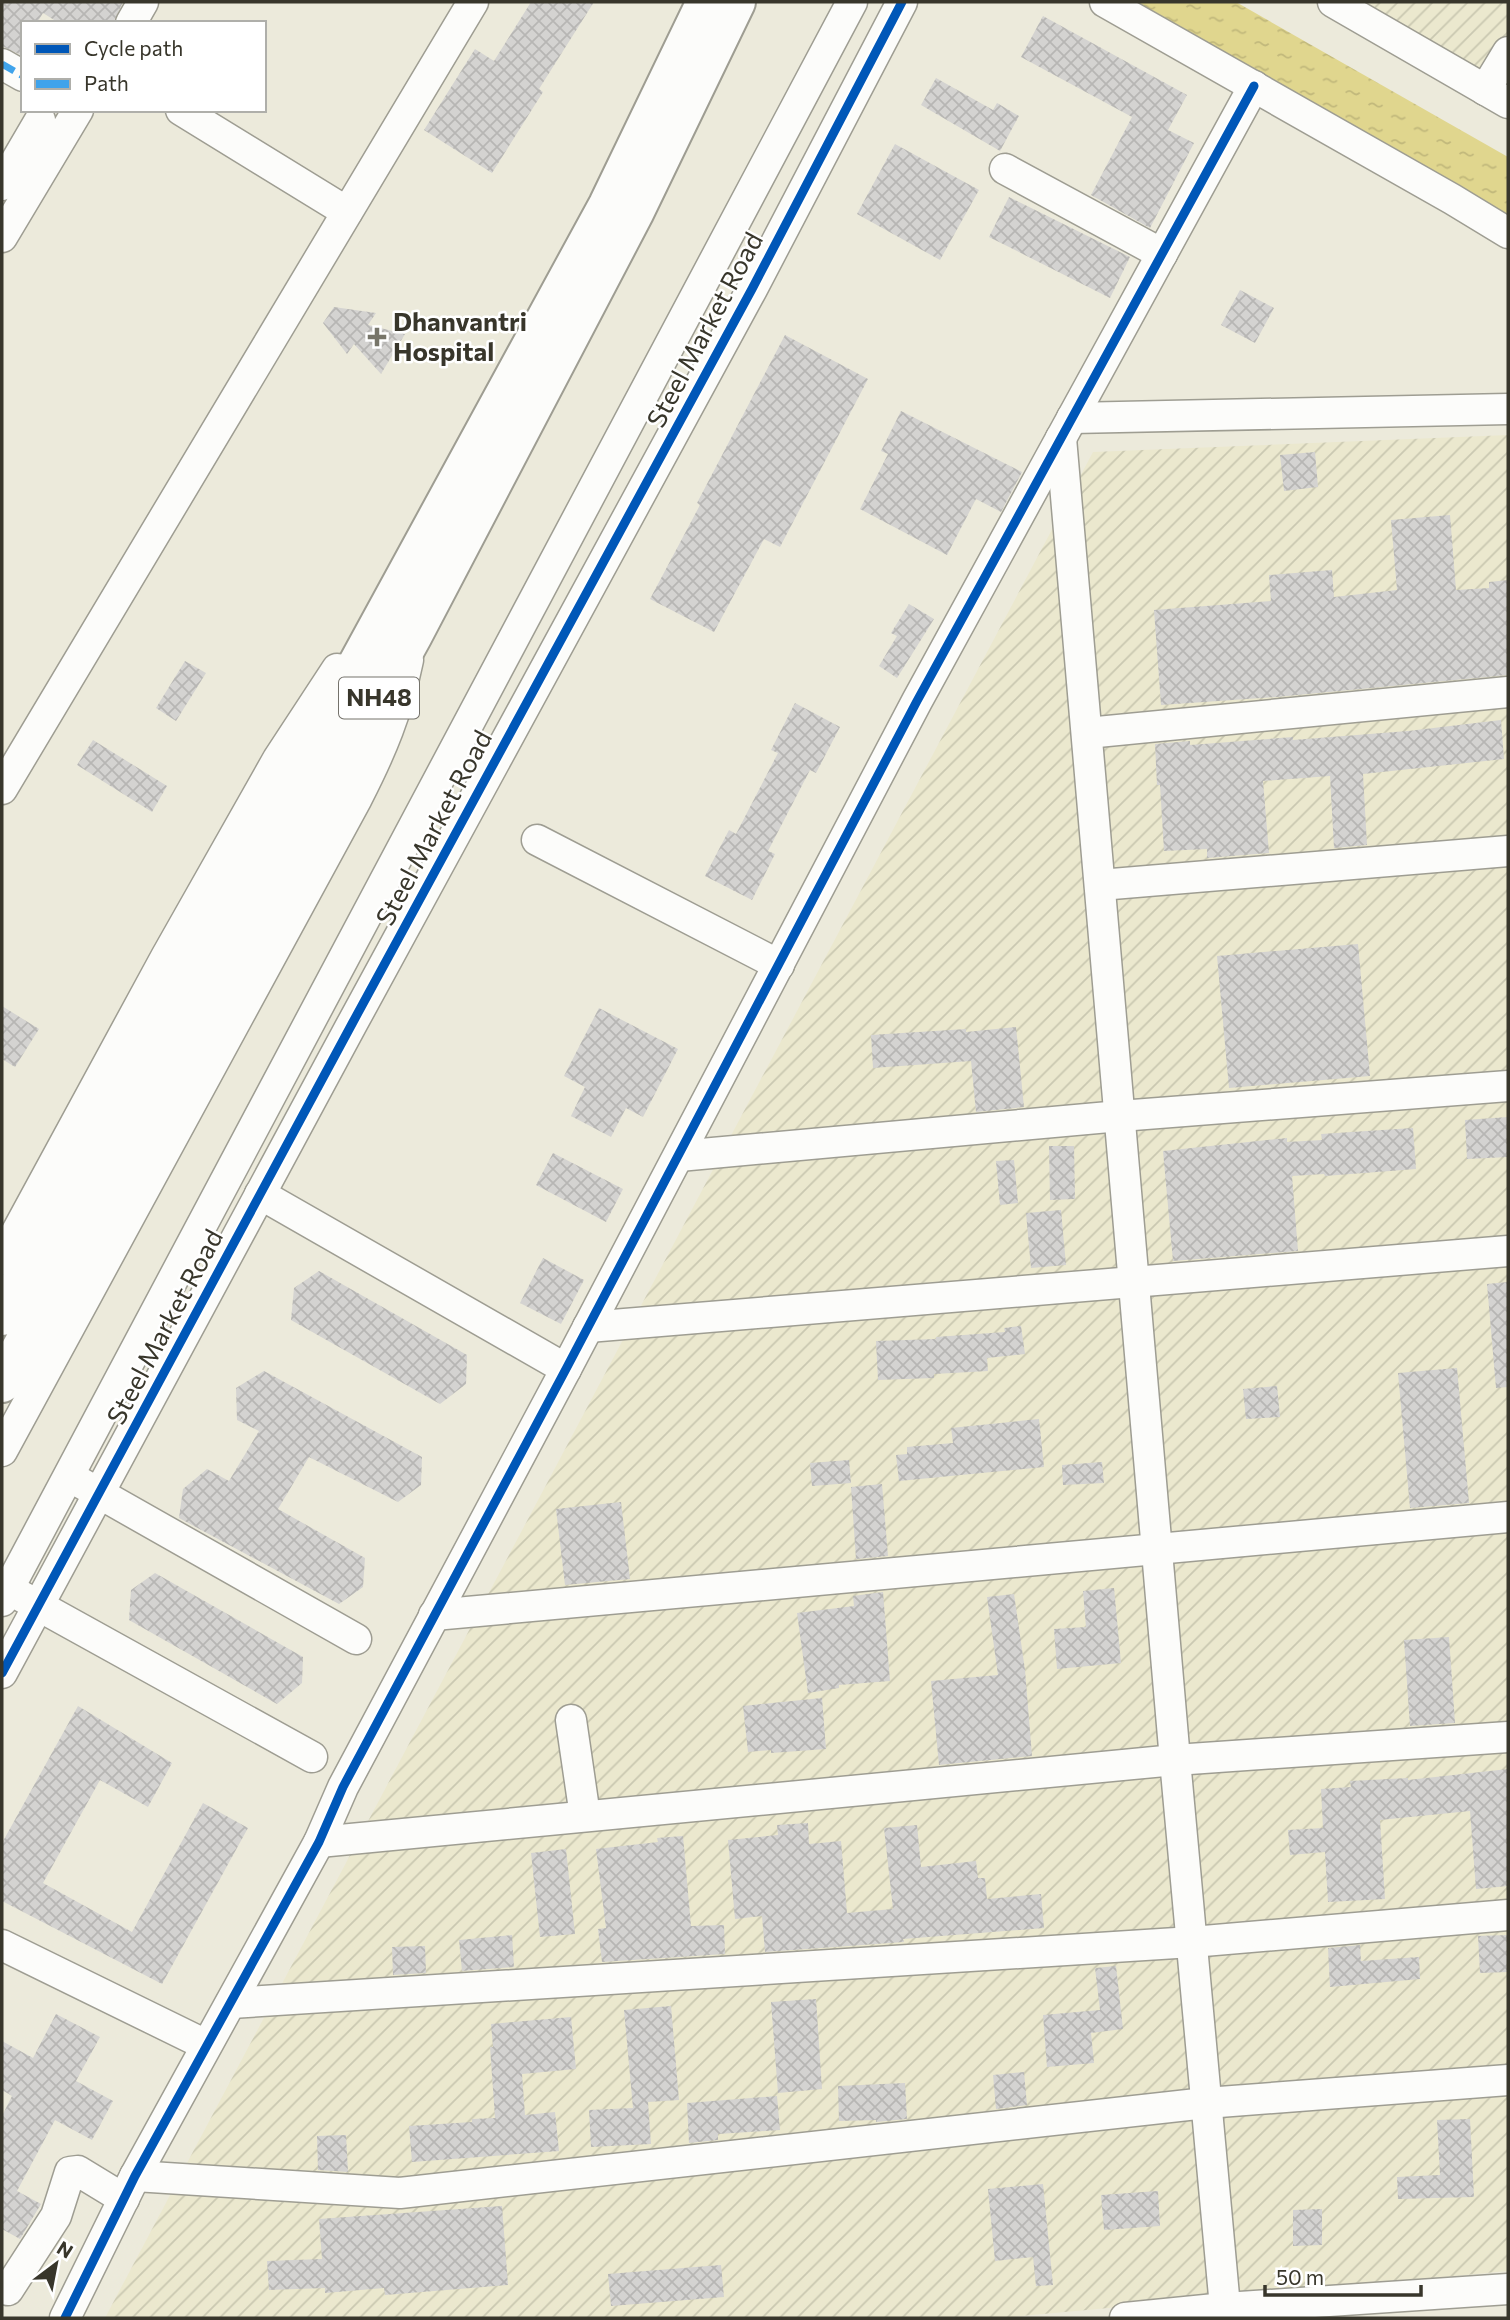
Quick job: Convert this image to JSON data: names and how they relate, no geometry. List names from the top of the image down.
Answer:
{
  "streets": {
    "highway": ["NH48"],
    "street": ["Steel Market Road"]
  },
  "places": {
    "health": ["Dhanvantri Hospital"]
  },
  "legend": ["Cycle path", "Path"],
  "scale_bar": "50 m",
  "north": "top right"
}
